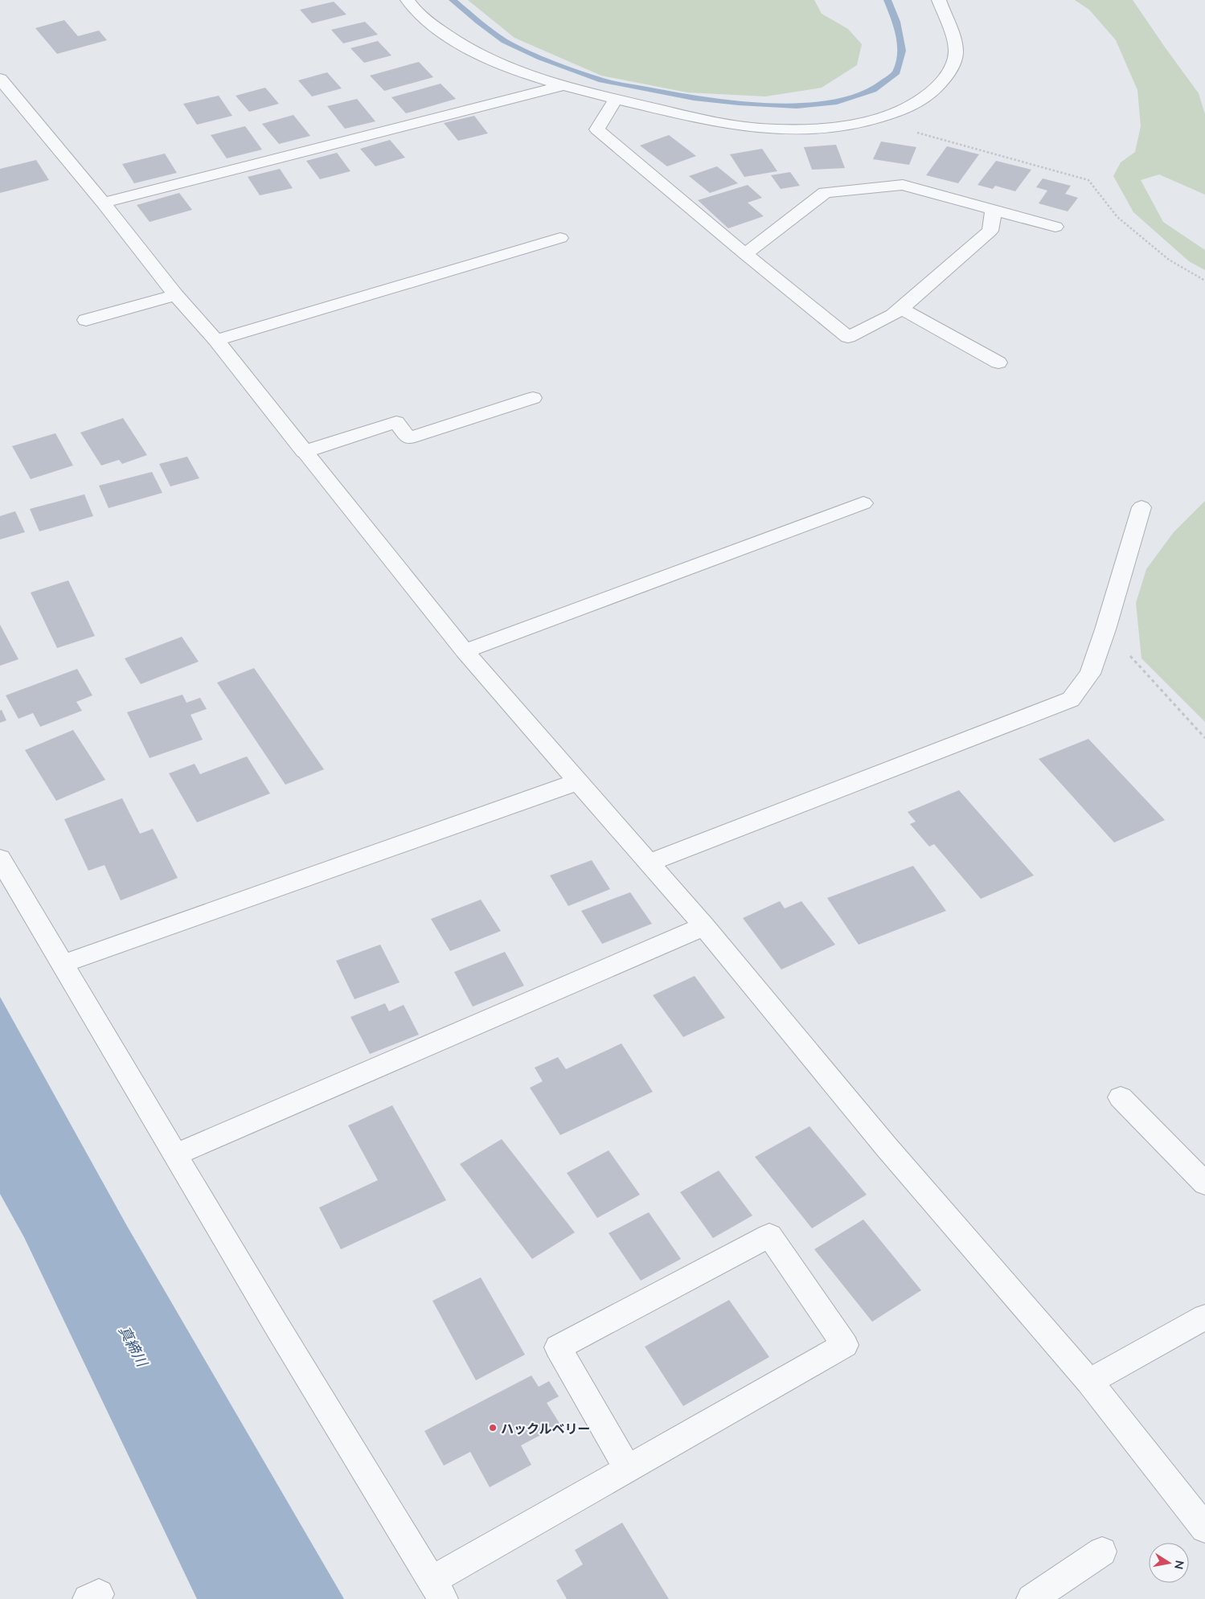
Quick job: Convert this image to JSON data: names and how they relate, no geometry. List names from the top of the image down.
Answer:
{
  "water": ["真締川"],
  "places": ["ハックルベリー"],
  "north": "right"
}
